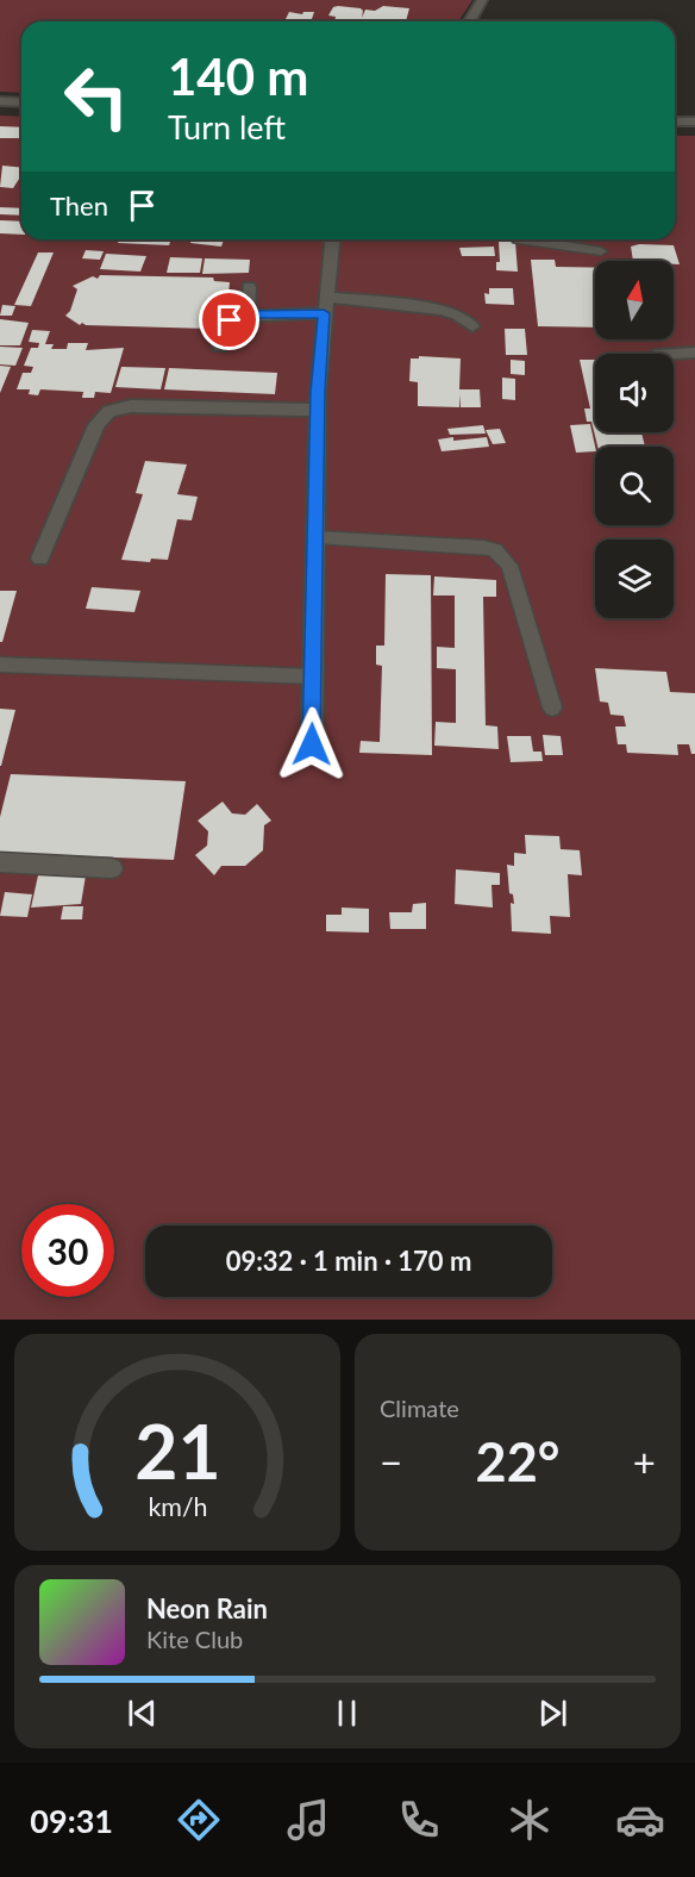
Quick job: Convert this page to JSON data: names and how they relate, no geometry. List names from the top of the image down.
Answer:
{
  "north": "top",
  "page": {
    "turn": ["140 m", "Turn left"],
    "then": "Then",
    "limit": "30",
    "trip": "09:32 · 1 min · 170 m",
    "tile": "Climate",
    "heat": ["−", "22°", "+"],
    "song": ["Neon Rain", "Kite Club"],
    "tabs": "09:31",
    "gauge": ["21", "km/h"]
  }
}
